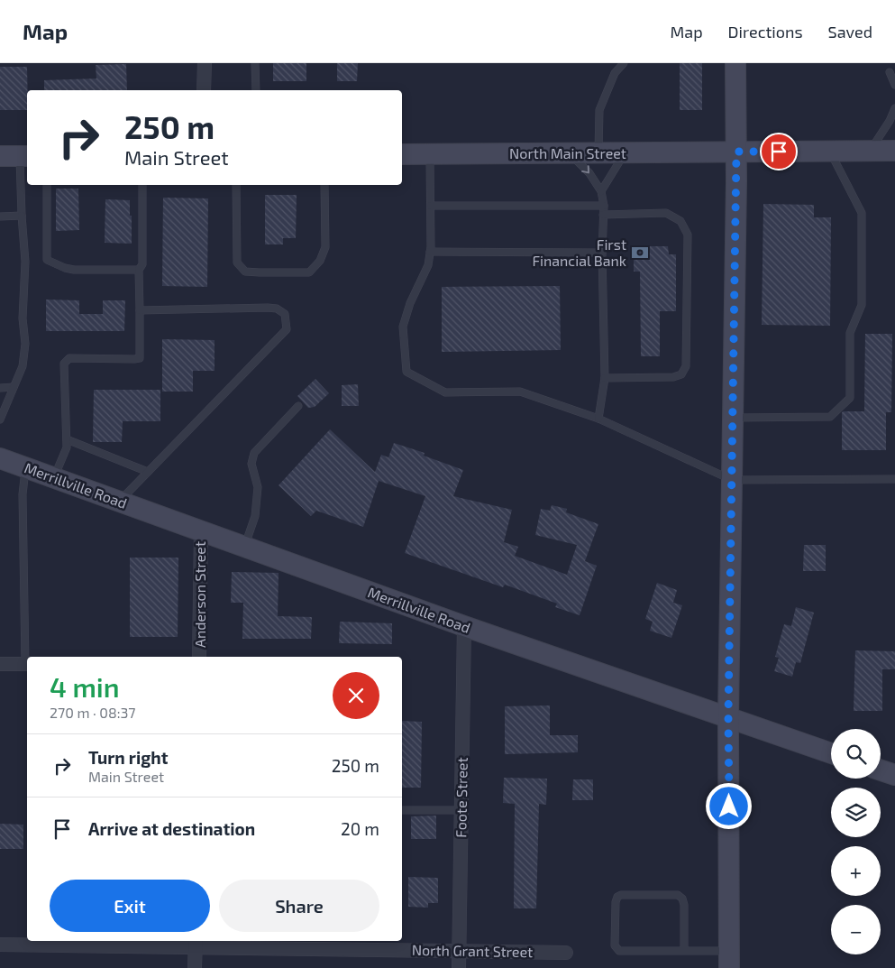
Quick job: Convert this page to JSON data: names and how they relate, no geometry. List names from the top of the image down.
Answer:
{
  "streets": {
    "street": [
      "North Main Street",
      "Merrillville Road",
      "Anderson Street",
      "Foote Street",
      "North Grant Street"
    ]
  },
  "crossings": [
    ["Merrillville Road", "Anderson Street"],
    ["Merrillville Road", "Foote Street"],
    ["Foote Street", "North Grant Street"]
  ],
  "places": {
    "bank": ["First Financial Bank"]
  },
  "page": {
    "header": "Map",
    "nav": ["Map", "Directions", "Saved"],
    "turn": ["250 m", "Main Street"],
    "heading": ["4 min", "270 m · 08:37"],
    "map_buttons": ["+", "−"],
    "list": [
      {
        "name": "Turn right",
        "note": "Main Street",
        "value": "250 m"
      },
      {
        "name": "Arrive at destination",
        "value": "20 m"
      }
    ],
    "buttons": ["Exit", "Share"]
  }
}
